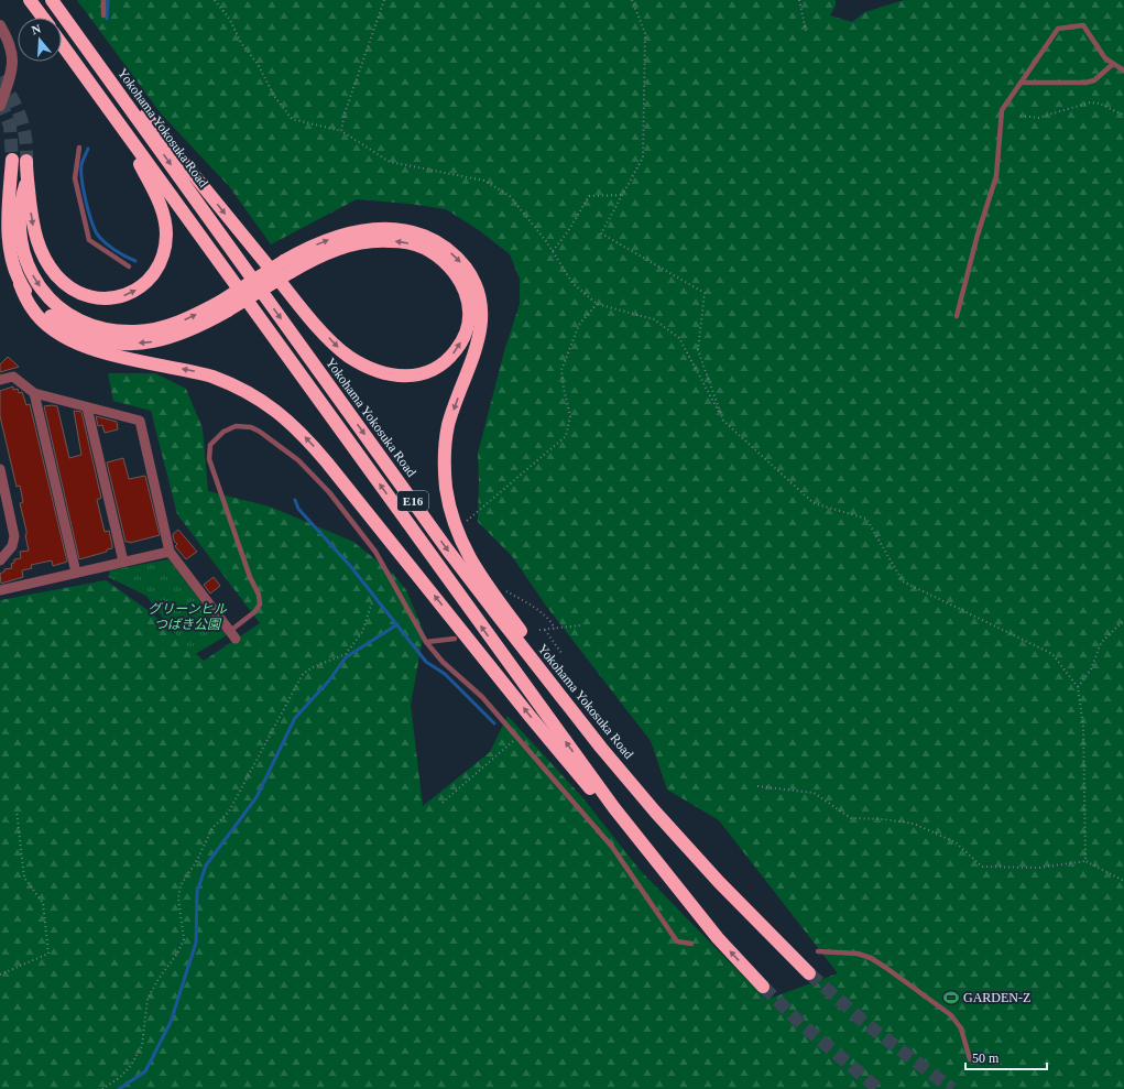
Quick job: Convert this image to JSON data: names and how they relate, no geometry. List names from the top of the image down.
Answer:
{
  "streets": {
    "highway": ["Yokohama Yokosuka Road", "E16"]
  },
  "parks": ["グリーンヒル つばき公園"],
  "places": {
    "sports": ["GARDEN-Z"]
  },
  "scale_bar": "50 m",
  "north": "top"
}
